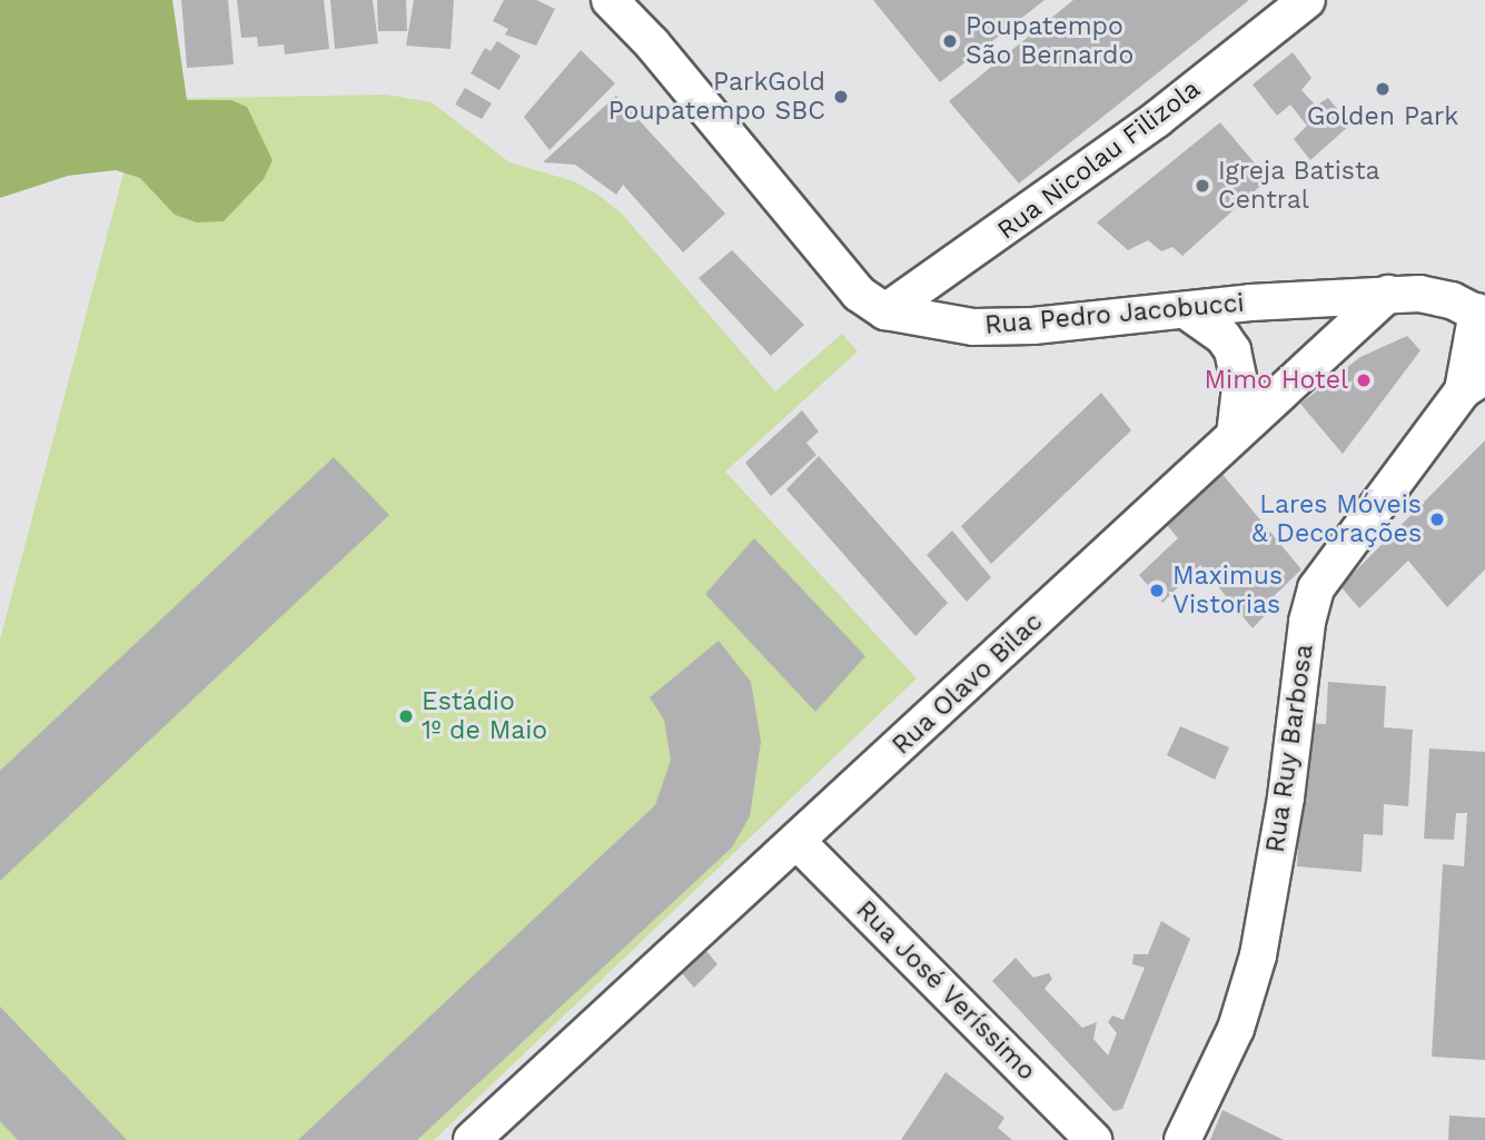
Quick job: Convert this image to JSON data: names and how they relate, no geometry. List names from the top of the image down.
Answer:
{
  "streets": {
    "street": [
      "Rua Nicolau Filizola",
      "Rua Pedro Jacobucci",
      "Rua Olavo Bilac",
      "Rua Ruy Barbosa",
      "Rua José Veríssimo"
    ]
  },
  "crossings": [
    ["Rua Nicolau Filizola", "Rua Pedro Jacobucci"],
    ["Rua Pedro Jacobucci", "Rua Olavo Bilac"],
    ["Rua Olavo Bilac", "Rua José Veríssimo"]
  ],
  "places": [
    "Poupatempo São Bernardo",
    "Golden Park",
    "ParkGold Poupatempo SBC",
    "Igreja Batista Central",
    "Mimo Hotel",
    "Lares Móveis & Decorações",
    "Maximus Vistorias",
    "Estádio 1º de Maio"
  ]
}
